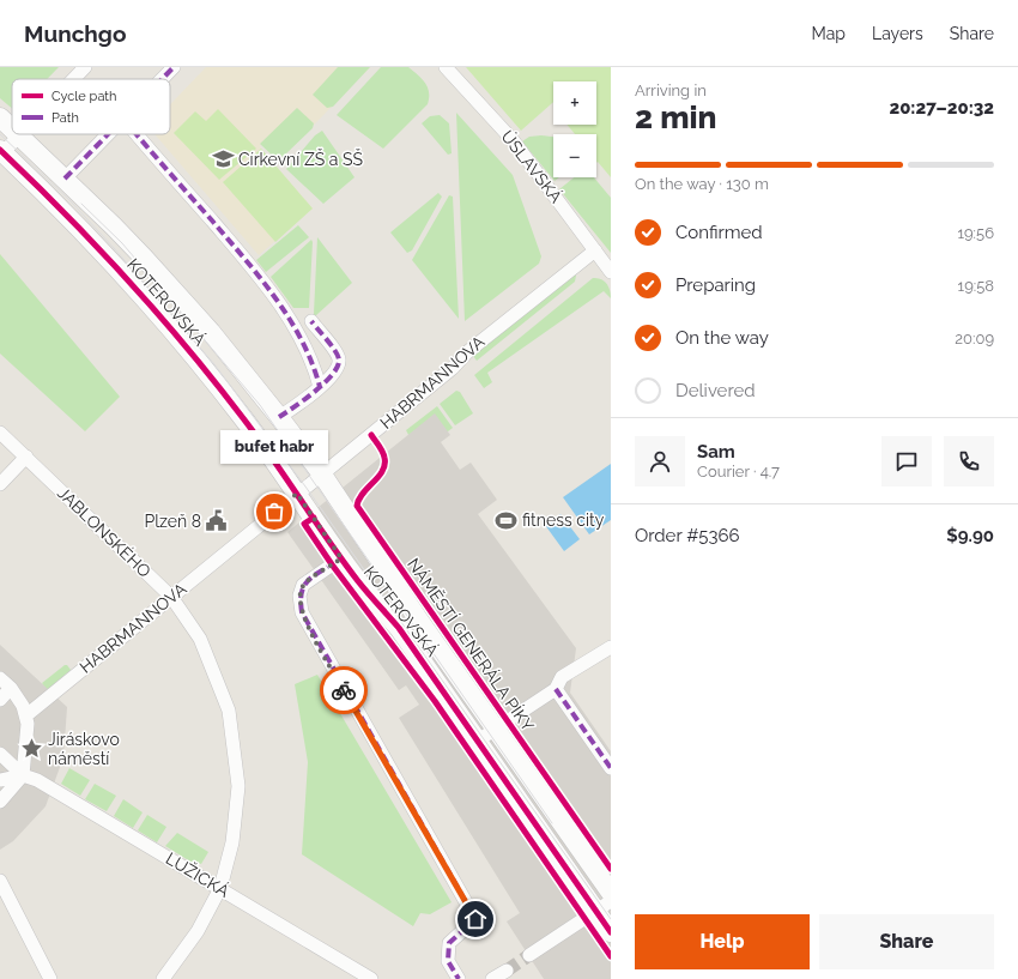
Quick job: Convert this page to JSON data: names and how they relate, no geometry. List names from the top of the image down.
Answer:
{
  "streets": {
    "street": [
      "ÚSLAVSKÁ",
      "KOTEROVSKÁ",
      "HABRMANNOVA",
      "JABLONSKÉHO",
      "NÁMĚSTÍ GENERÁLA PÍKY",
      "LUŽICKÁ"
    ]
  },
  "crossings": [
    ["ÚSLAVSKÁ", "HABRMANNOVA"],
    ["KOTEROVSKÁ", "HABRMANNOVA"],
    ["KOTEROVSKÁ", "NÁMĚSTÍ GENERÁLA PÍKY"],
    ["HABRMANNOVA", "JABLONSKÉHO"],
    ["JABLONSKÉHO", "LUŽICKÁ"]
  ],
  "places": {
    "school or university": ["Církevní ZŠ a SŠ"],
    "other": ["bufet habr"],
    "sports": ["fitness city"],
    "public building": ["Plzeň 8"],
    "place": ["Jiráskovo náměstí"]
  },
  "legend": ["Cycle path", "Path"],
  "page": {
    "header": "Munchgo",
    "nav": ["Map", "Layers", "Share"],
    "heading": ["2 min", "Arriving in", "20:27–20:32"],
    "panel": [
      "Sam",
      "Courier · 4.7",
      "Order #5366",
      "$9.90"
    ],
    "map_buttons": ["+", "−"],
    "bar": "On the way · 130 m",
    "list": [
      ["Confirmed", "19:56"],
      ["Preparing", "19:58"],
      ["On the way", "20:09"],
      "Delivered"
    ],
    "bubble": "bufet habr",
    "buttons": ["Help", "Share"]
  }
}
